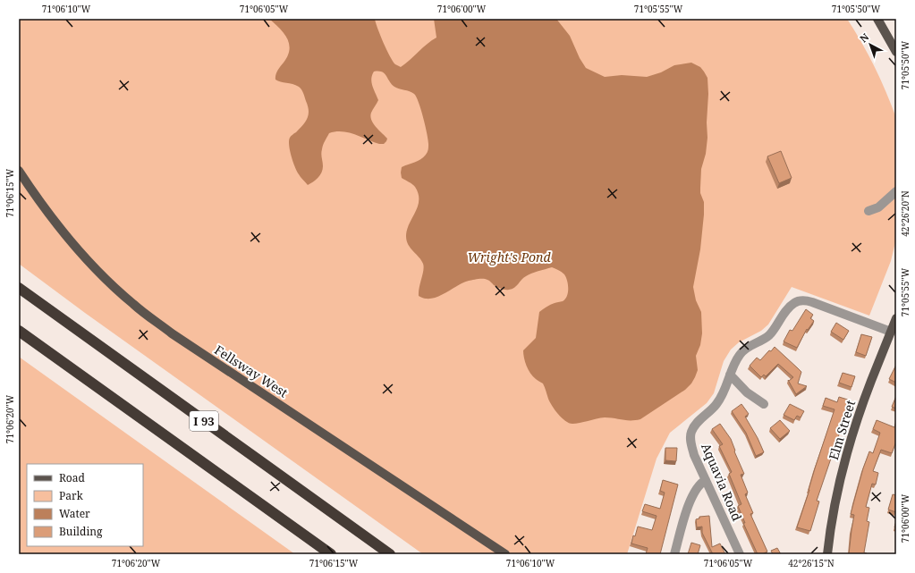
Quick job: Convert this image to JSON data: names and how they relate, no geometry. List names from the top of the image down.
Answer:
{
  "streets": {
    "highway": ["I 93"],
    "main road": ["Fellsway West", "Elm Street"],
    "street": ["Aquavia Road"]
  },
  "crossings": [
    ["Elm Street", "Aquavia Road"]
  ],
  "parks": ["Wright's Pond"],
  "legend": [
    "Road",
    "Park",
    "Water",
    "Building"
  ],
  "north": "top left",
  "coordinates": [
    "71°06'10\"W",
    "71°06'05\"W",
    "71°06'00\"W",
    "71°05'55\"W",
    "71°05'50\"W",
    "71°06'15\"W",
    "42°26'20\"N",
    "71°06'20\"W",
    "42°26'15\"N"
  ]
}
